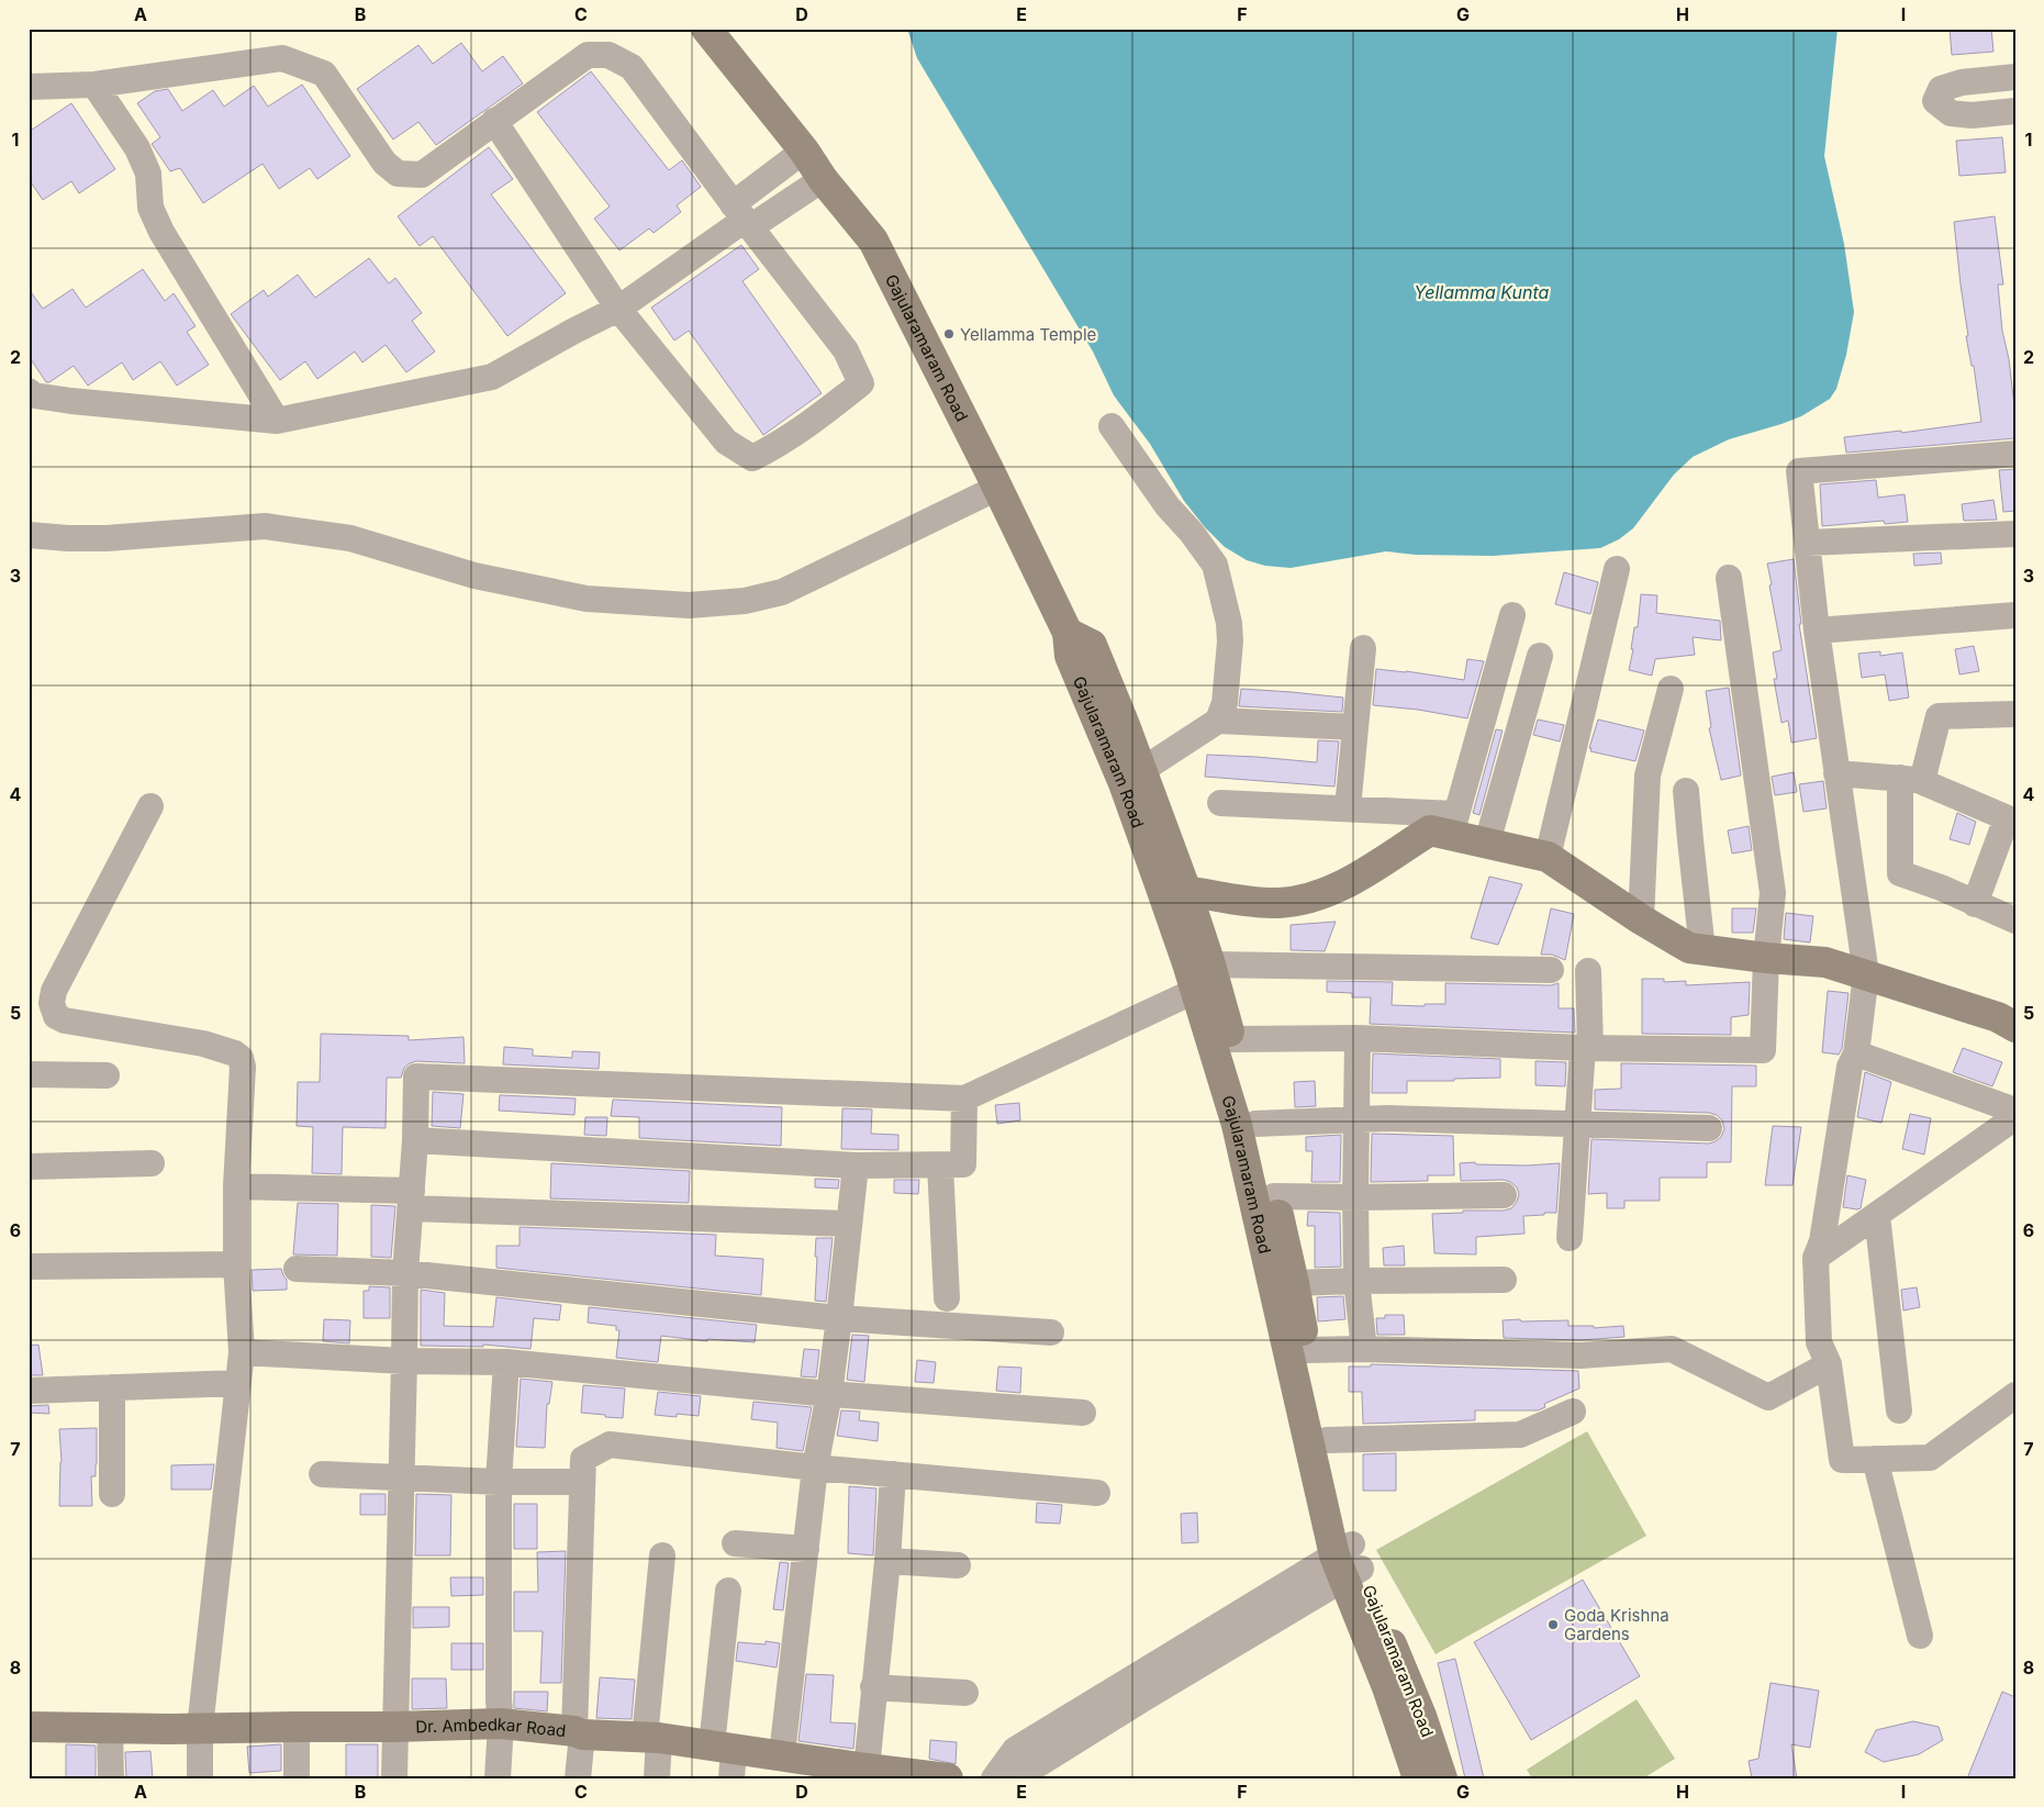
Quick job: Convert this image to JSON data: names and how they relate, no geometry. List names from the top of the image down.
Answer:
{
  "streets": {
    "main road": ["Gajularamaram Road", "Dr. Ambedkar Road"]
  },
  "water": ["Yellamma Kunta"],
  "places": ["Yellamma Temple", "Goda Krishna Gardens"],
  "grid": {
    "columns": [
      "A",
      "B",
      "C",
      "D",
      "E",
      "F",
      "G",
      "H",
      "I"
    ],
    "rows": [
      "1",
      "2",
      "3",
      "4",
      "5",
      "6",
      "7",
      "8"
    ]
  }
}
